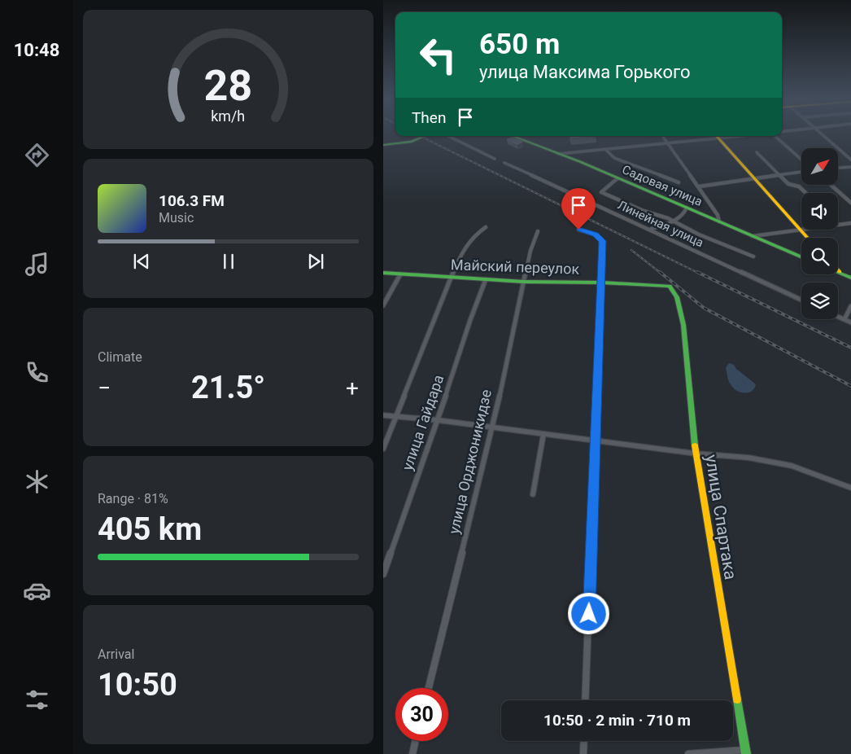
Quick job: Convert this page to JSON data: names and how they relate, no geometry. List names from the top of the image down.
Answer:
{
  "streets": {
    "street": [
      "Садовая улица",
      "Линейная улица",
      "Майский переулок",
      "улица Гайдара",
      "улица Орджоникидзе",
      "улица Спартака"
    ]
  },
  "crossings": [
    ["Майский переулок", "улица Гайдара"],
    ["Майский переулок", "улица Орджоникидзе"],
    ["Майский переулок", "улица Спартака"]
  ],
  "north": "top right",
  "page": {
    "tabs": "10:48",
    "turn": ["650 m", "улица Максима Горького"],
    "then": "Then",
    "song": ["106.3 FM", "Music"],
    "tile": [
      "Climate",
      ["Range · 81%", "405 km"],
      ["Arrival", "10:50"]
    ],
    "heat": ["−", "21.5°", "+"],
    "limit": "30",
    "trip": "10:50 · 2 min · 710 m",
    "gauge": ["28", "km/h"]
  }
}
